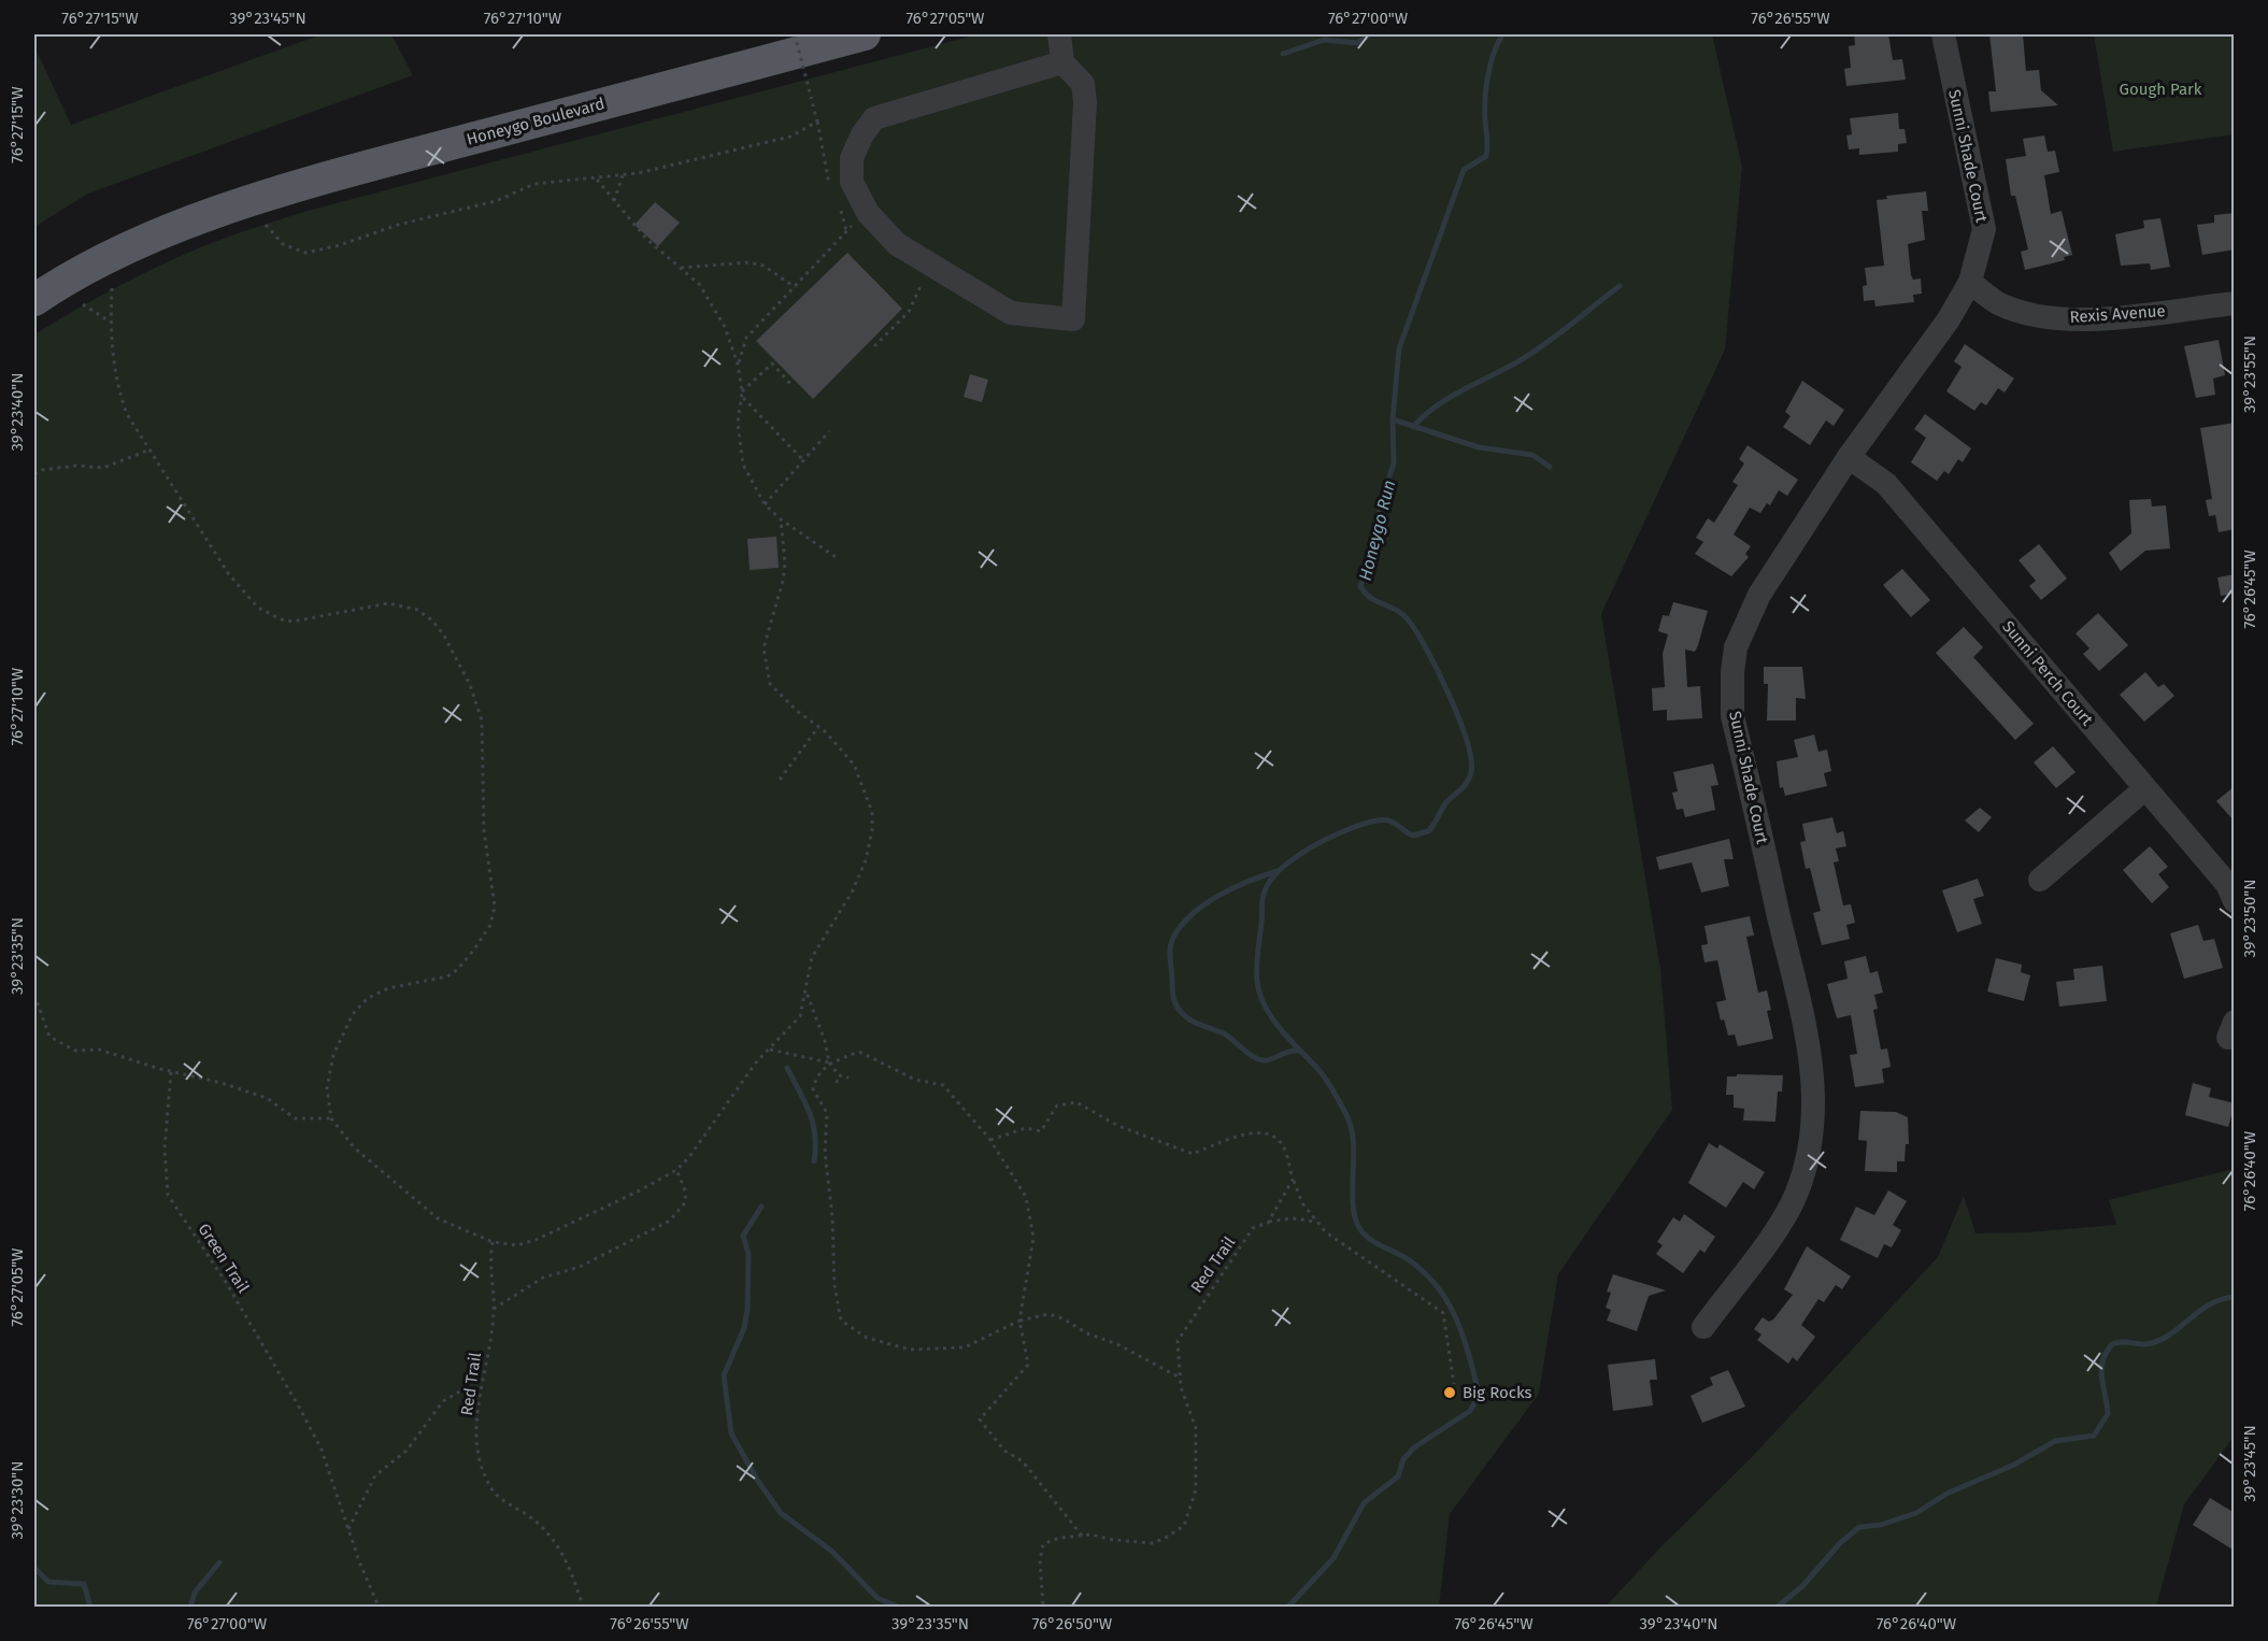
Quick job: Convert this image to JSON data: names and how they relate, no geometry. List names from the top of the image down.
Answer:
{
  "streets": {
    "main road": ["Honeygo Boulevard"],
    "street": ["Sunni Shade Court", "Rexis Avenue", "Sunni Perch Court"],
    "path": ["Green Trail", "Red Trail"]
  },
  "crossings": [
    ["Sunni Shade Court", "Rexis Avenue"],
    ["Sunni Shade Court", "Sunni Perch Court"]
  ],
  "water": ["Honeygo Run"],
  "parks": ["Gough Park"],
  "places": ["Big Rocks"],
  "coordinates": [
    "76°27'15\"W",
    "39°23'45\"N",
    "76°27'10\"W",
    "76°27'05\"W",
    "76°27'00\"W",
    "76°26'55\"W",
    "39°23'55\"N",
    "39°23'40\"N",
    "76°26'45\"W",
    "39°23'50\"N",
    "39°23'35\"N",
    "76°26'40\"W",
    "39°23'30\"N",
    "76°26'50\"W"
  ]
}
